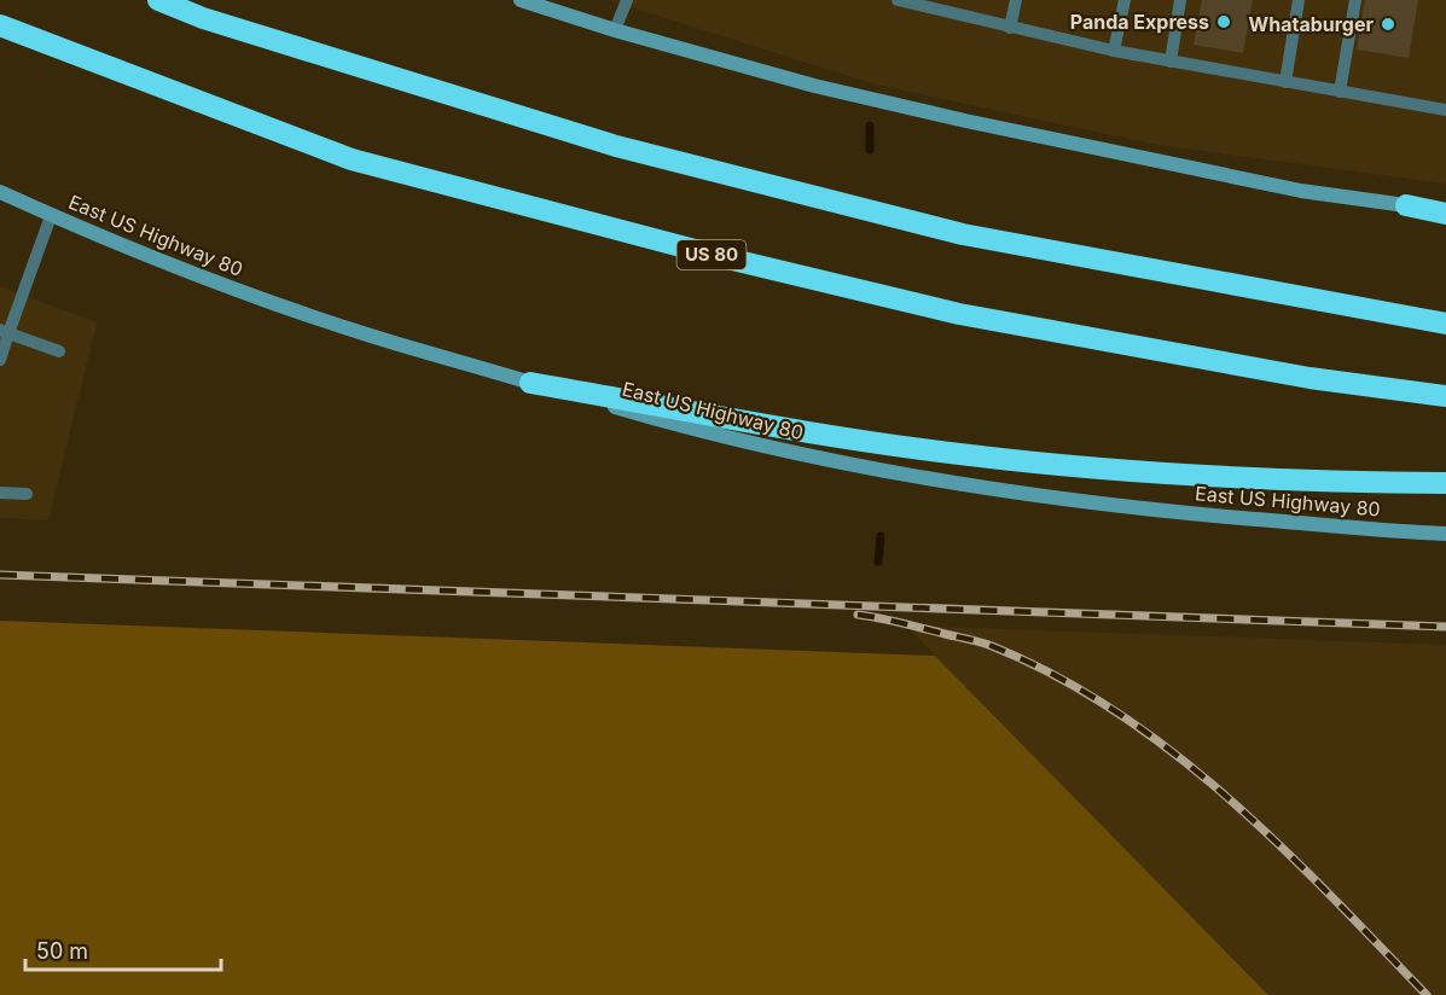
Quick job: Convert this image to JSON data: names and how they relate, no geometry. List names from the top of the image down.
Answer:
{
  "streets": {
    "highway": ["US 80"],
    "main road": ["East US Highway 80"]
  },
  "places": ["Panda Express", "Whataburger"],
  "scale_bar": "50 m"
}
